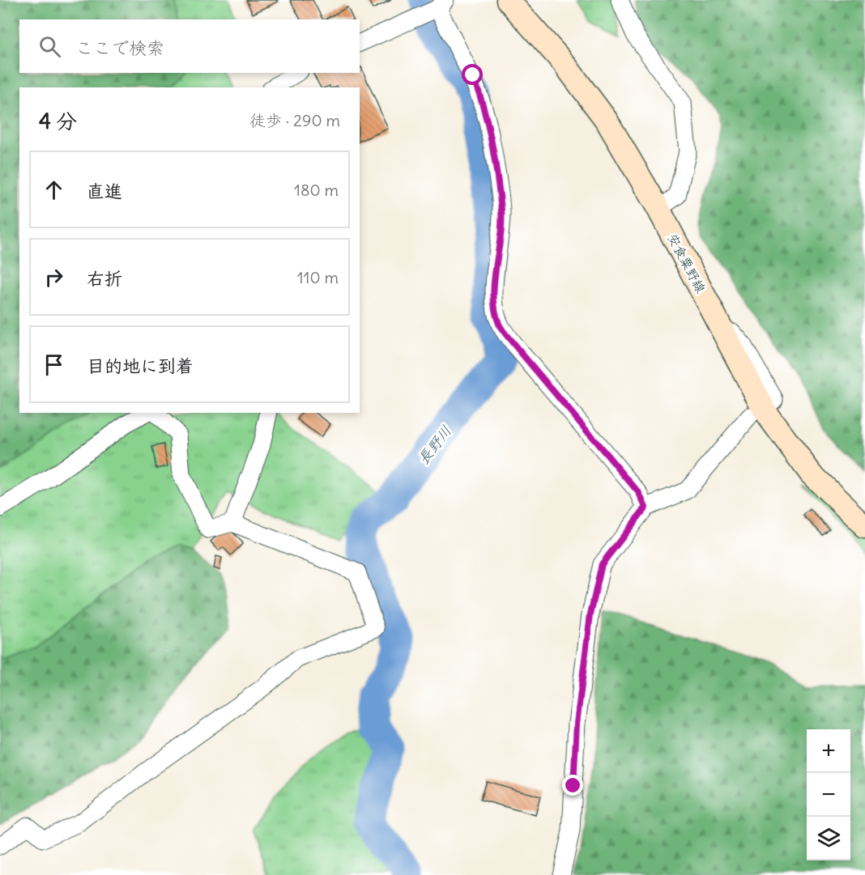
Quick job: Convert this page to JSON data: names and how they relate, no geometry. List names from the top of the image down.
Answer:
{
  "streets": {
    "main road": ["安食粟野線"]
  },
  "water": ["長野川"],
  "page": {
    "search": "ここで検索",
    "heading": ["4 分", "徒歩 · 290 m"],
    "list": [
      ["直進", "180 m"],
      ["右折", "110 m"],
      "目的地に到着"
    ],
    "map_buttons": ["+", "−"]
  }
}
